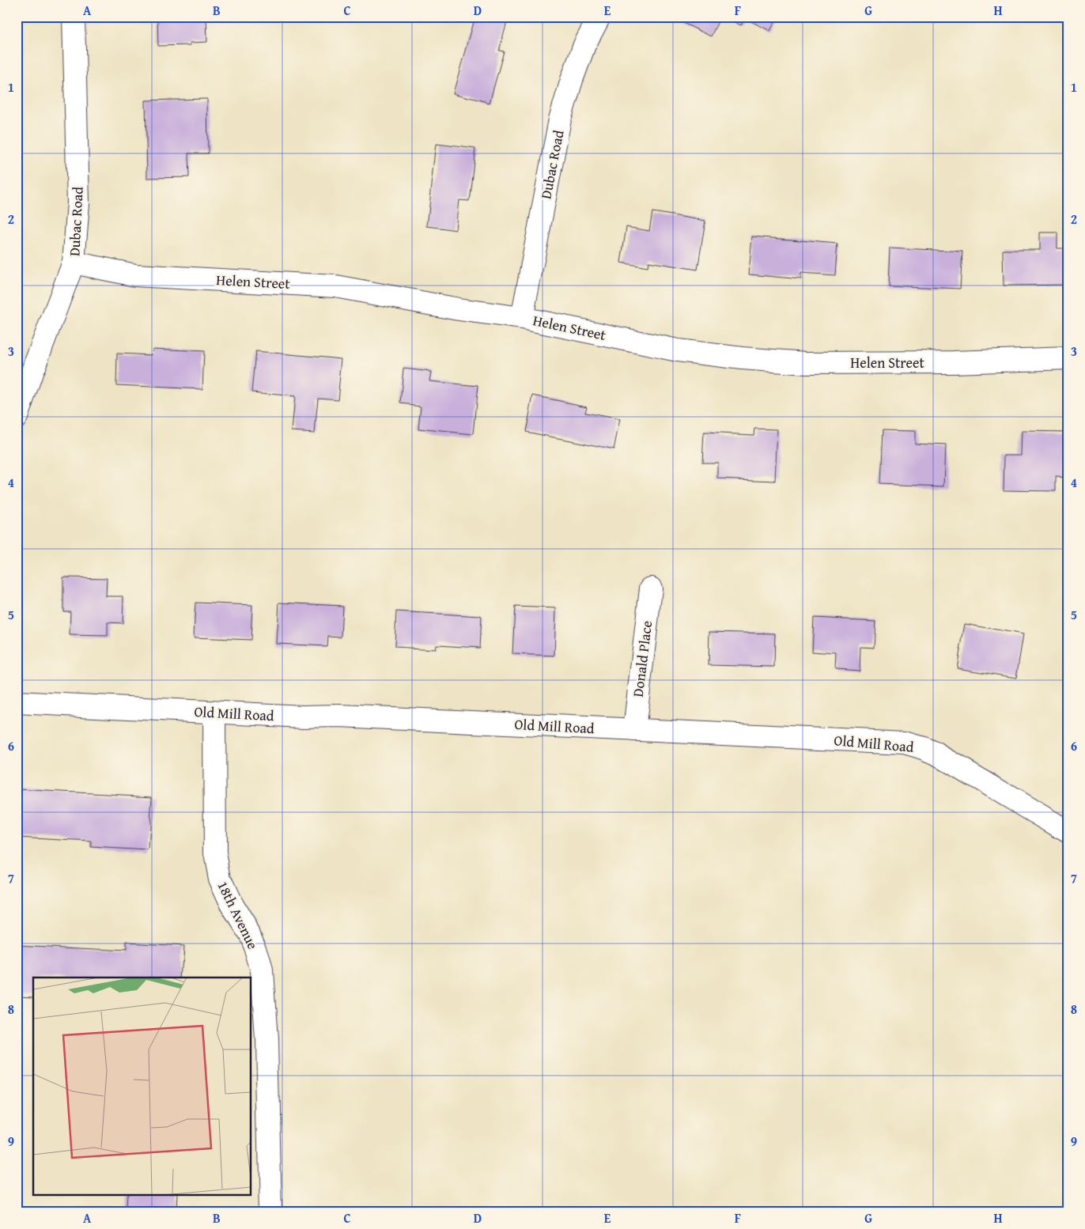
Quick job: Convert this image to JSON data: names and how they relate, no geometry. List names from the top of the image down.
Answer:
{
  "streets": {
    "street": [
      "Dubac Road",
      "Helen Street",
      "Donald Place",
      "Old Mill Road",
      "18th Avenue"
    ]
  },
  "crossings": [
    ["Dubac Road", "Helen Street"],
    ["Donald Place", "Old Mill Road"],
    ["Old Mill Road", "18th Avenue"]
  ],
  "grid": {
    "columns": [
      "A",
      "B",
      "C",
      "D",
      "E",
      "F",
      "G",
      "H"
    ],
    "rows": [
      "1",
      "2",
      "3",
      "4",
      "5",
      "6",
      "7",
      "8",
      "9"
    ]
  }
}
